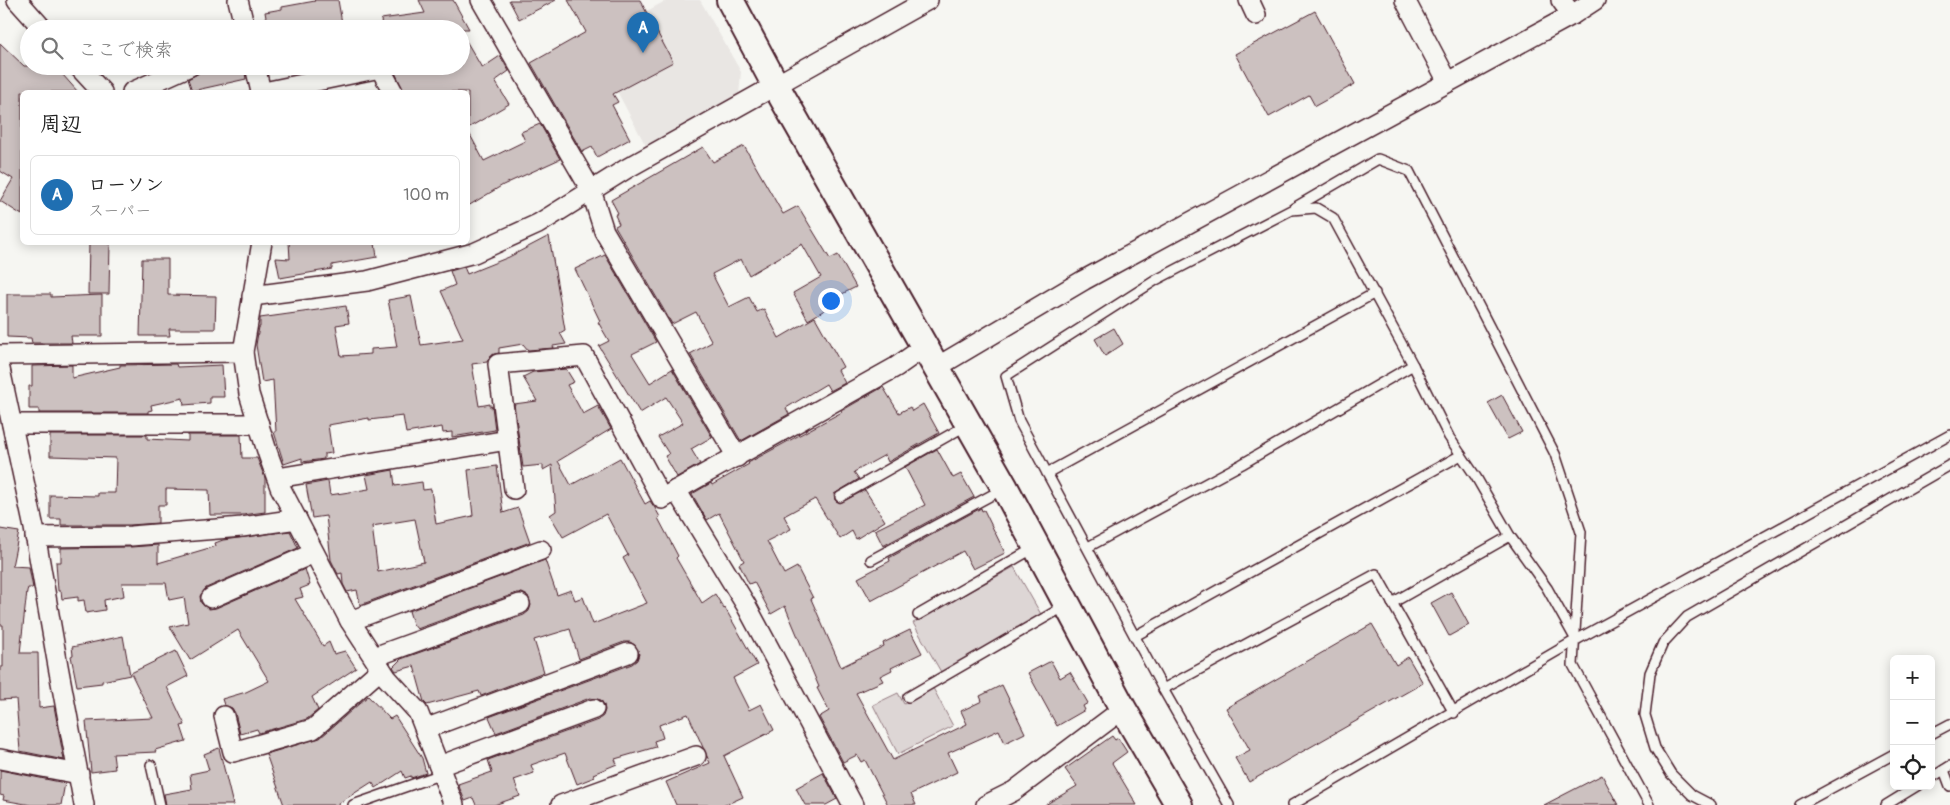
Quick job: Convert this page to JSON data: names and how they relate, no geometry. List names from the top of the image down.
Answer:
{
  "page": {
    "pins": "A",
    "search": "ここで検索",
    "heading": "周辺",
    "list": [
      {
        "mark": "A",
        "name": "ローソン",
        "note": "スーパー",
        "value": "100 m"
      }
    ],
    "map_buttons": ["+", "−"]
  }
}
